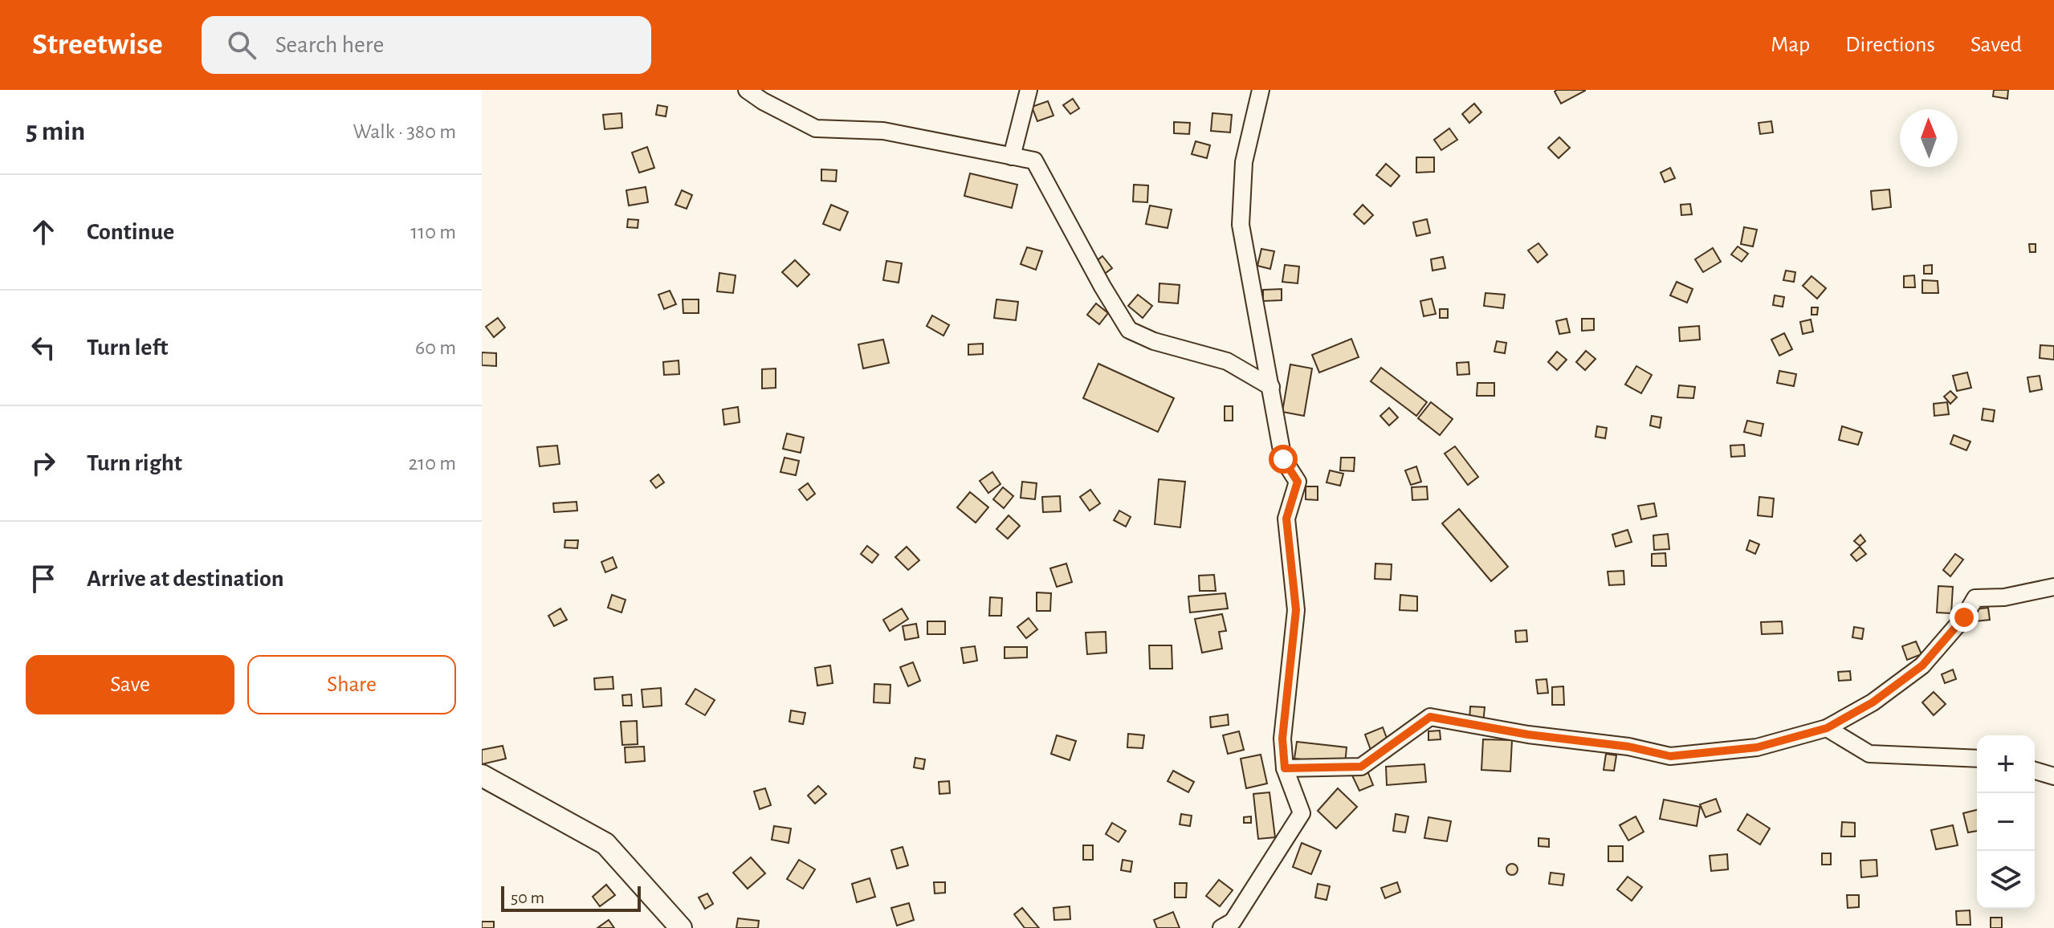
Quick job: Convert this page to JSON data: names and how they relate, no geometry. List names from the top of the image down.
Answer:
{
  "scale_bar": "50 m",
  "north": "top",
  "page": {
    "header": "Streetwise",
    "search": "Search here",
    "nav": ["Map", "Directions", "Saved"],
    "heading": ["5 min", "Walk · 380 m"],
    "list": [
      ["Continue", "110 m"],
      ["Turn left", "60 m"],
      ["Turn right", "210 m"],
      "Arrive at destination"
    ],
    "buttons": ["Save", "Share"],
    "map_buttons": ["+", "−"],
    "scale": "50 m"
  }
}
